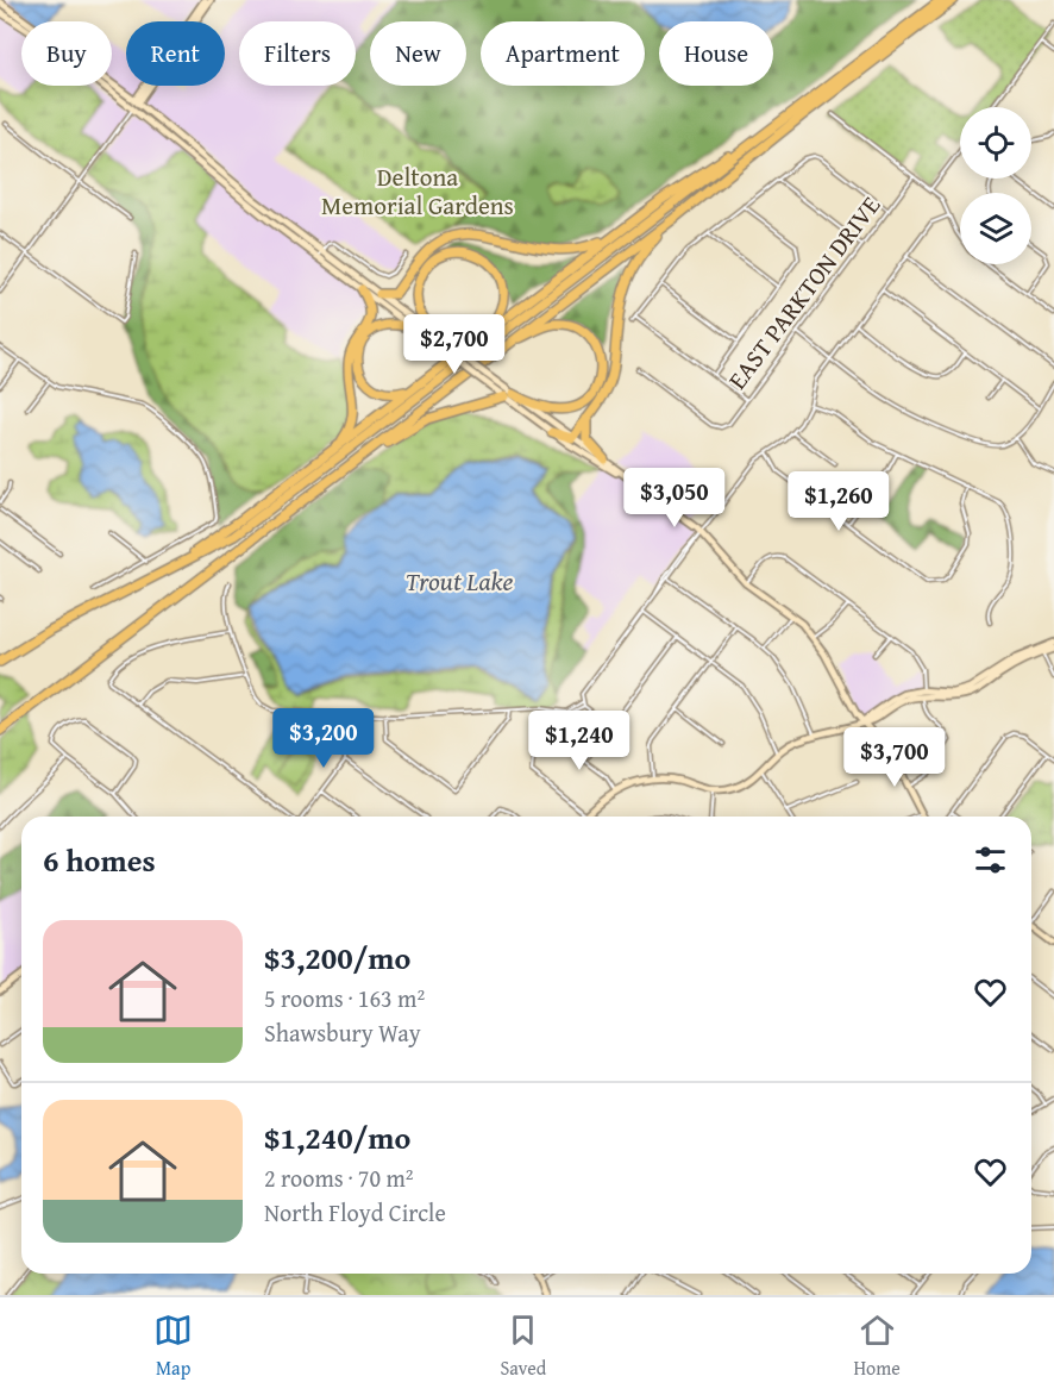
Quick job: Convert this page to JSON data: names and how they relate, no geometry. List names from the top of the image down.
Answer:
{
  "streets": {
    "street": ["EAST PARKTON DRIVE"]
  },
  "water": ["Trout Lake"],
  "parks": ["Deltona Memorial Gardens"],
  "page": {
    "chip": [
      "Buy",
      "Rent",
      "Filters",
      "New",
      "Apartment",
      "House"
    ],
    "price": [
      "$2,700",
      "$3,050",
      "$1,260",
      "$3,200",
      "$1,240",
      "$3,700"
    ],
    "heading": "6 homes",
    "list": [
      {
        "name": "$3,200/mo",
        "note": "5 rooms · 163 m² · Shawsbury Way"
      },
      {
        "name": "$1,240/mo",
        "note": "2 rooms · 70 m² · North Floyd Circle"
      }
    ],
    "tabs": ["Map", "Saved", "Home"]
  }
}
